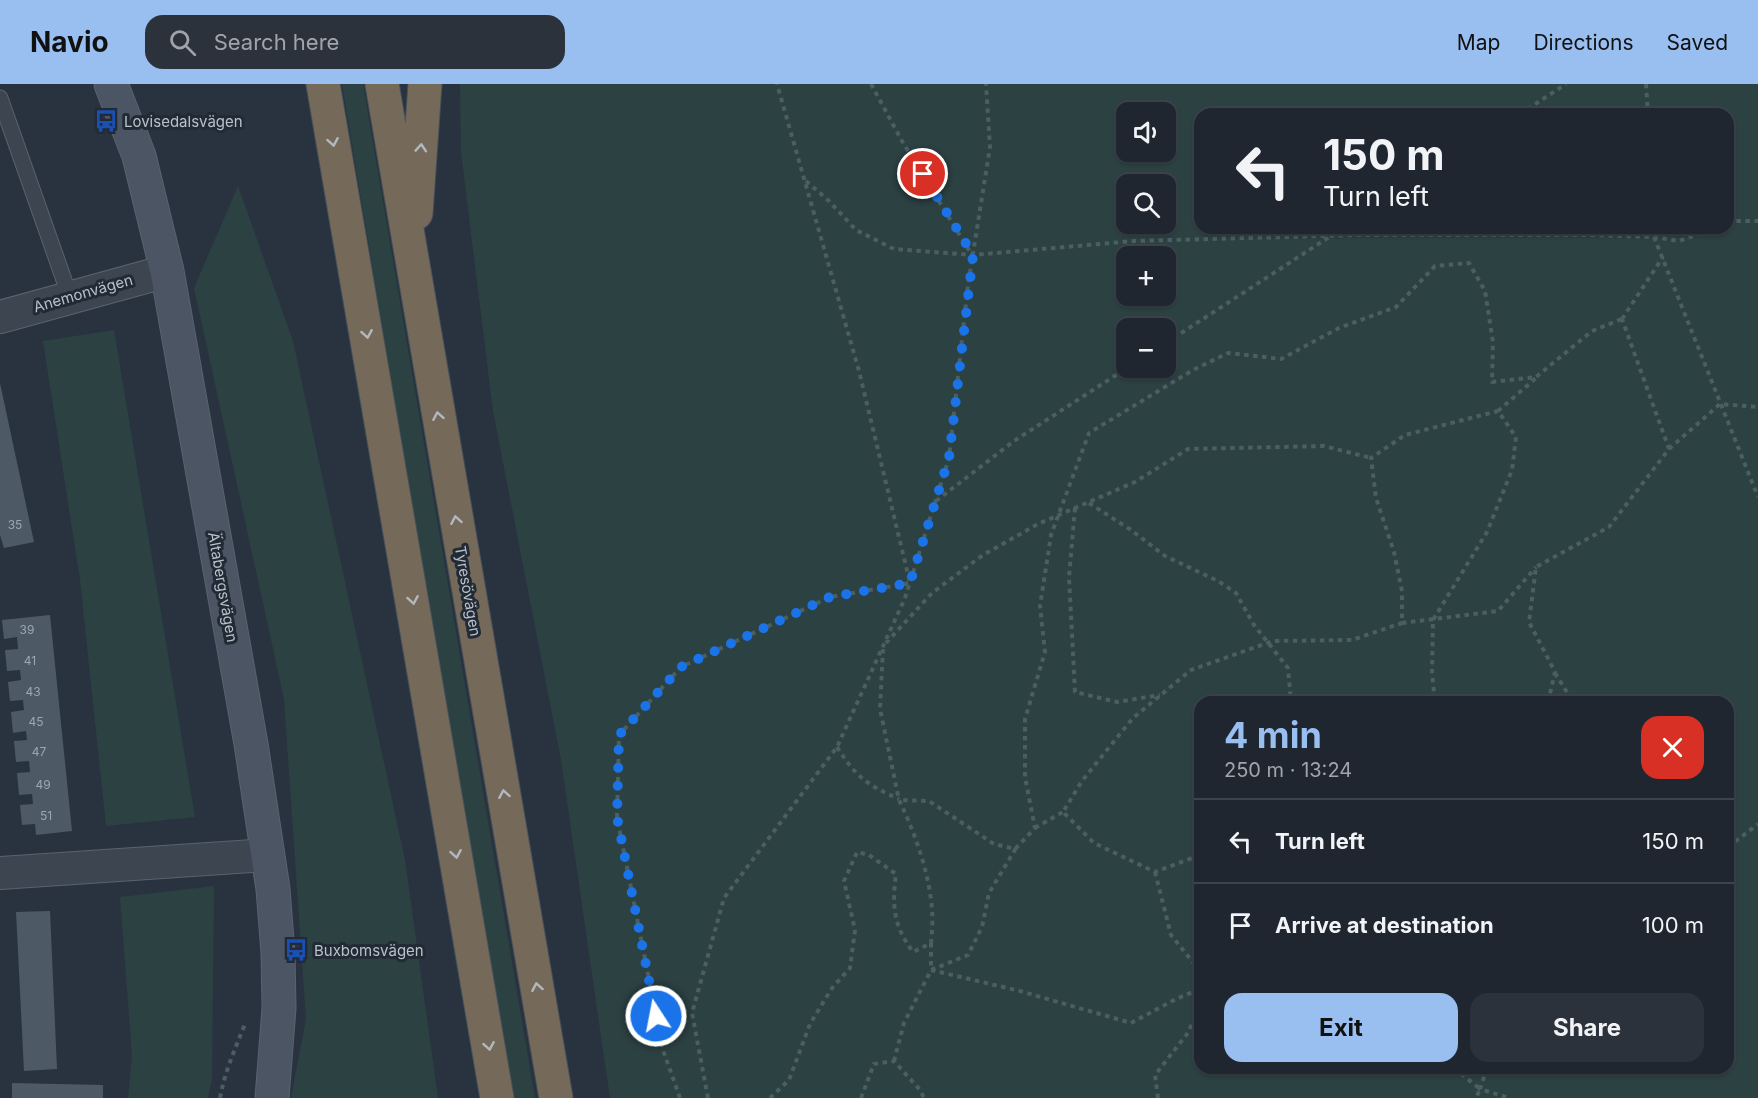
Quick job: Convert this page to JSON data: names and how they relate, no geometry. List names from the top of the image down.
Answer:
{
  "streets": {
    "highway": ["Tyresövägen"],
    "street": ["Anemonvägen", "Ältabergsvägen"]
  },
  "crossings": [
    ["Anemonvägen", "Ältabergsvägen"]
  ],
  "places": {
    "bus stop": ["Lovisedalsvägen", "Buxbomsvägen"]
  },
  "house_numbers": [
    "35",
    "39",
    "41",
    "43",
    "45",
    "47",
    "49",
    "51"
  ],
  "page": {
    "header": "Navio",
    "search": "Search here",
    "nav": ["Map", "Directions", "Saved"],
    "map_buttons": ["+", "−"],
    "turn": ["150 m", "Turn left"],
    "heading": ["4 min", "250 m · 13:24"],
    "list": [
      {
        "name": "Turn left",
        "value": "150 m"
      },
      {
        "name": "Arrive at destination",
        "value": "100 m"
      }
    ],
    "buttons": ["Exit", "Share"]
  }
}
